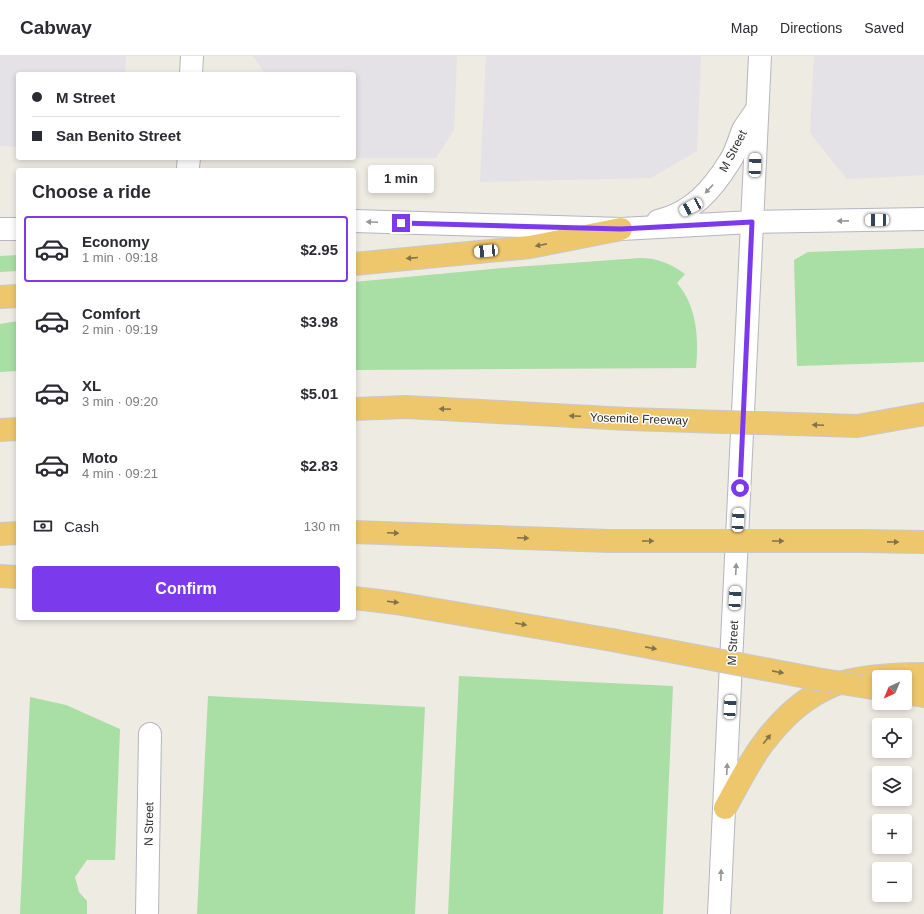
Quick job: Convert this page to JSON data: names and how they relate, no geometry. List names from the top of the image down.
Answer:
{
  "streets": {
    "highway": ["Yosemite Freeway"],
    "street": ["M Street", "N Street"]
  },
  "north": "bottom left",
  "page": {
    "header": "Cabway",
    "nav": ["Map", "Directions", "Saved"],
    "banner": ["M Street", "San Benito Street"],
    "bubble": "1 min",
    "heading": "Choose a ride",
    "list": [
      {
        "name": "Economy",
        "note": "1 min · 09:18",
        "value": "$2.95"
      },
      {
        "name": "Comfort",
        "note": "2 min · 09:19",
        "value": "$3.98"
      },
      {
        "name": "XL",
        "note": "3 min · 09:20",
        "value": "$5.01"
      },
      {
        "name": "Moto",
        "note": "4 min · 09:21",
        "value": "$2.83"
      }
    ],
    "pay": ["Cash", "130 m"],
    "buttons": "Confirm",
    "map_buttons": ["+", "−"]
  }
}
